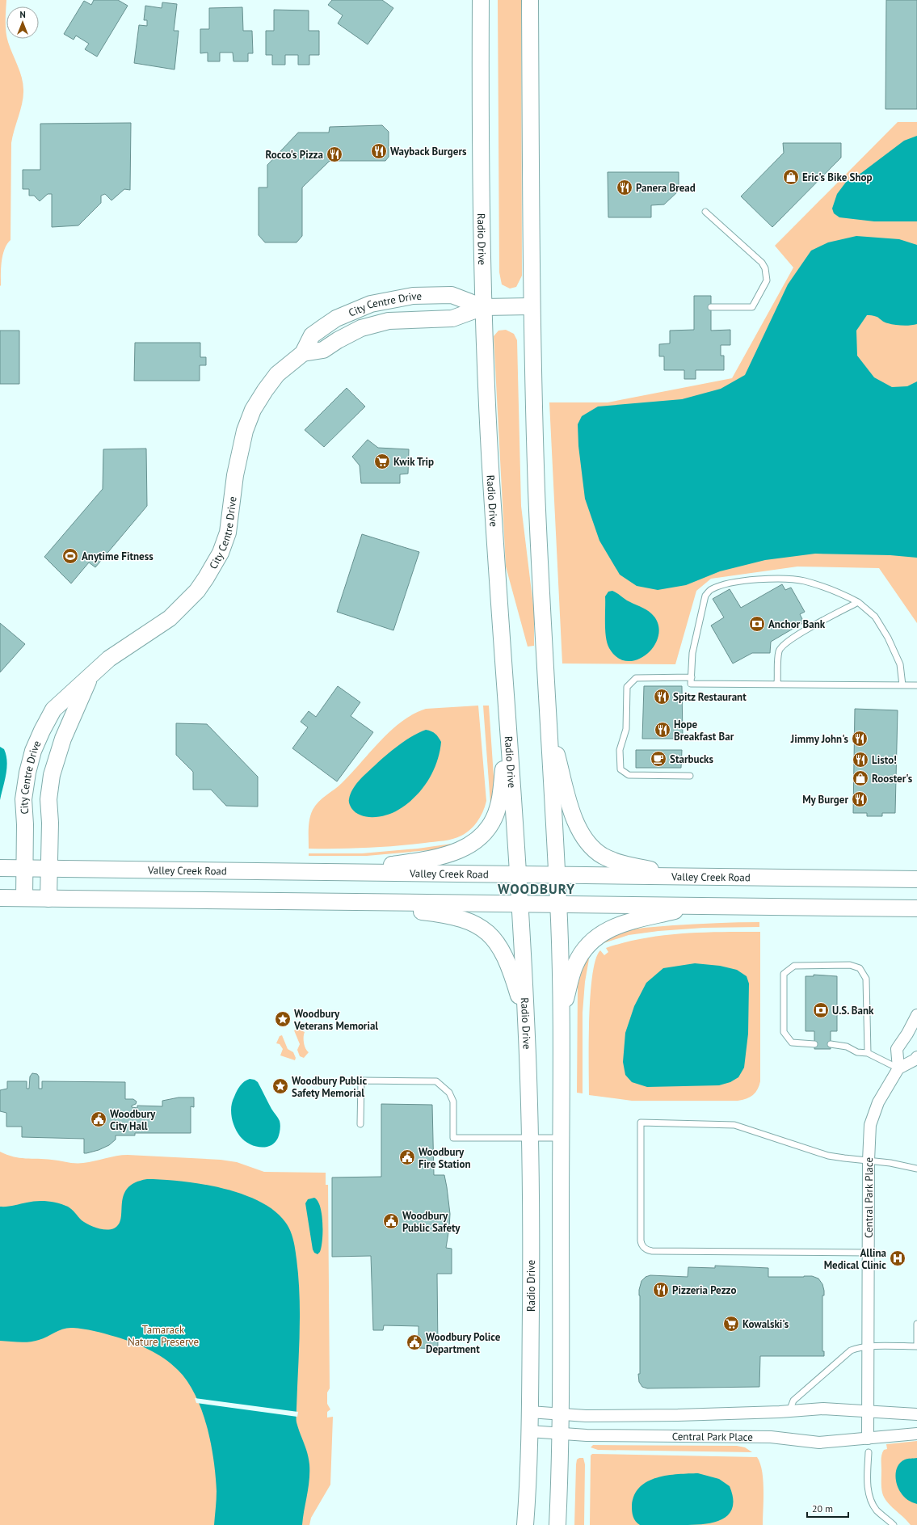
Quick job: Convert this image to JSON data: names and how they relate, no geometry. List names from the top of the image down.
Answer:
{
  "streets": {
    "main road": ["Radio Drive", "City Centre Drive", "Valley Creek Road"],
    "street": ["Central Park Place"]
  },
  "crossings": [
    ["Radio Drive", "City Centre Drive"],
    ["Radio Drive", "Valley Creek Road"],
    ["Radio Drive", "Central Park Place"],
    ["City Centre Drive", "Valley Creek Road"]
  ],
  "districts": ["WOODBURY"],
  "parks": ["Tamarack Nature Preserve"],
  "places": {
    "restaurant": [
      "Wayback Burgers",
      "Rocco's Pizza",
      "Panera Bread",
      "Spitz Restaurant",
      "Hope Breakfast Bar",
      "Jimmy John's",
      "Listo!",
      "My Burger",
      "Pizzeria Pezzo"
    ],
    "shop": ["Eric's Bike Shop", "Rooster's"],
    "supermarket": ["Kwik Trip", "Kowalski's"],
    "sports": ["Anytime Fitness"],
    "bank": ["Anchor Bank", "U.S. Bank"],
    "cafe": ["Starbucks"],
    "place": ["Woodbury Veterans Memorial", "Woodbury Public Safety Memorial"],
    "public building": [
      "Woodbury City Hall",
      "Woodbury Fire Station",
      "Woodbury Public Safety",
      "Woodbury Police Department"
    ],
    "hospital": ["Allina Medical Clinic"]
  },
  "scale_bar": "20 m",
  "north": "top"
}
